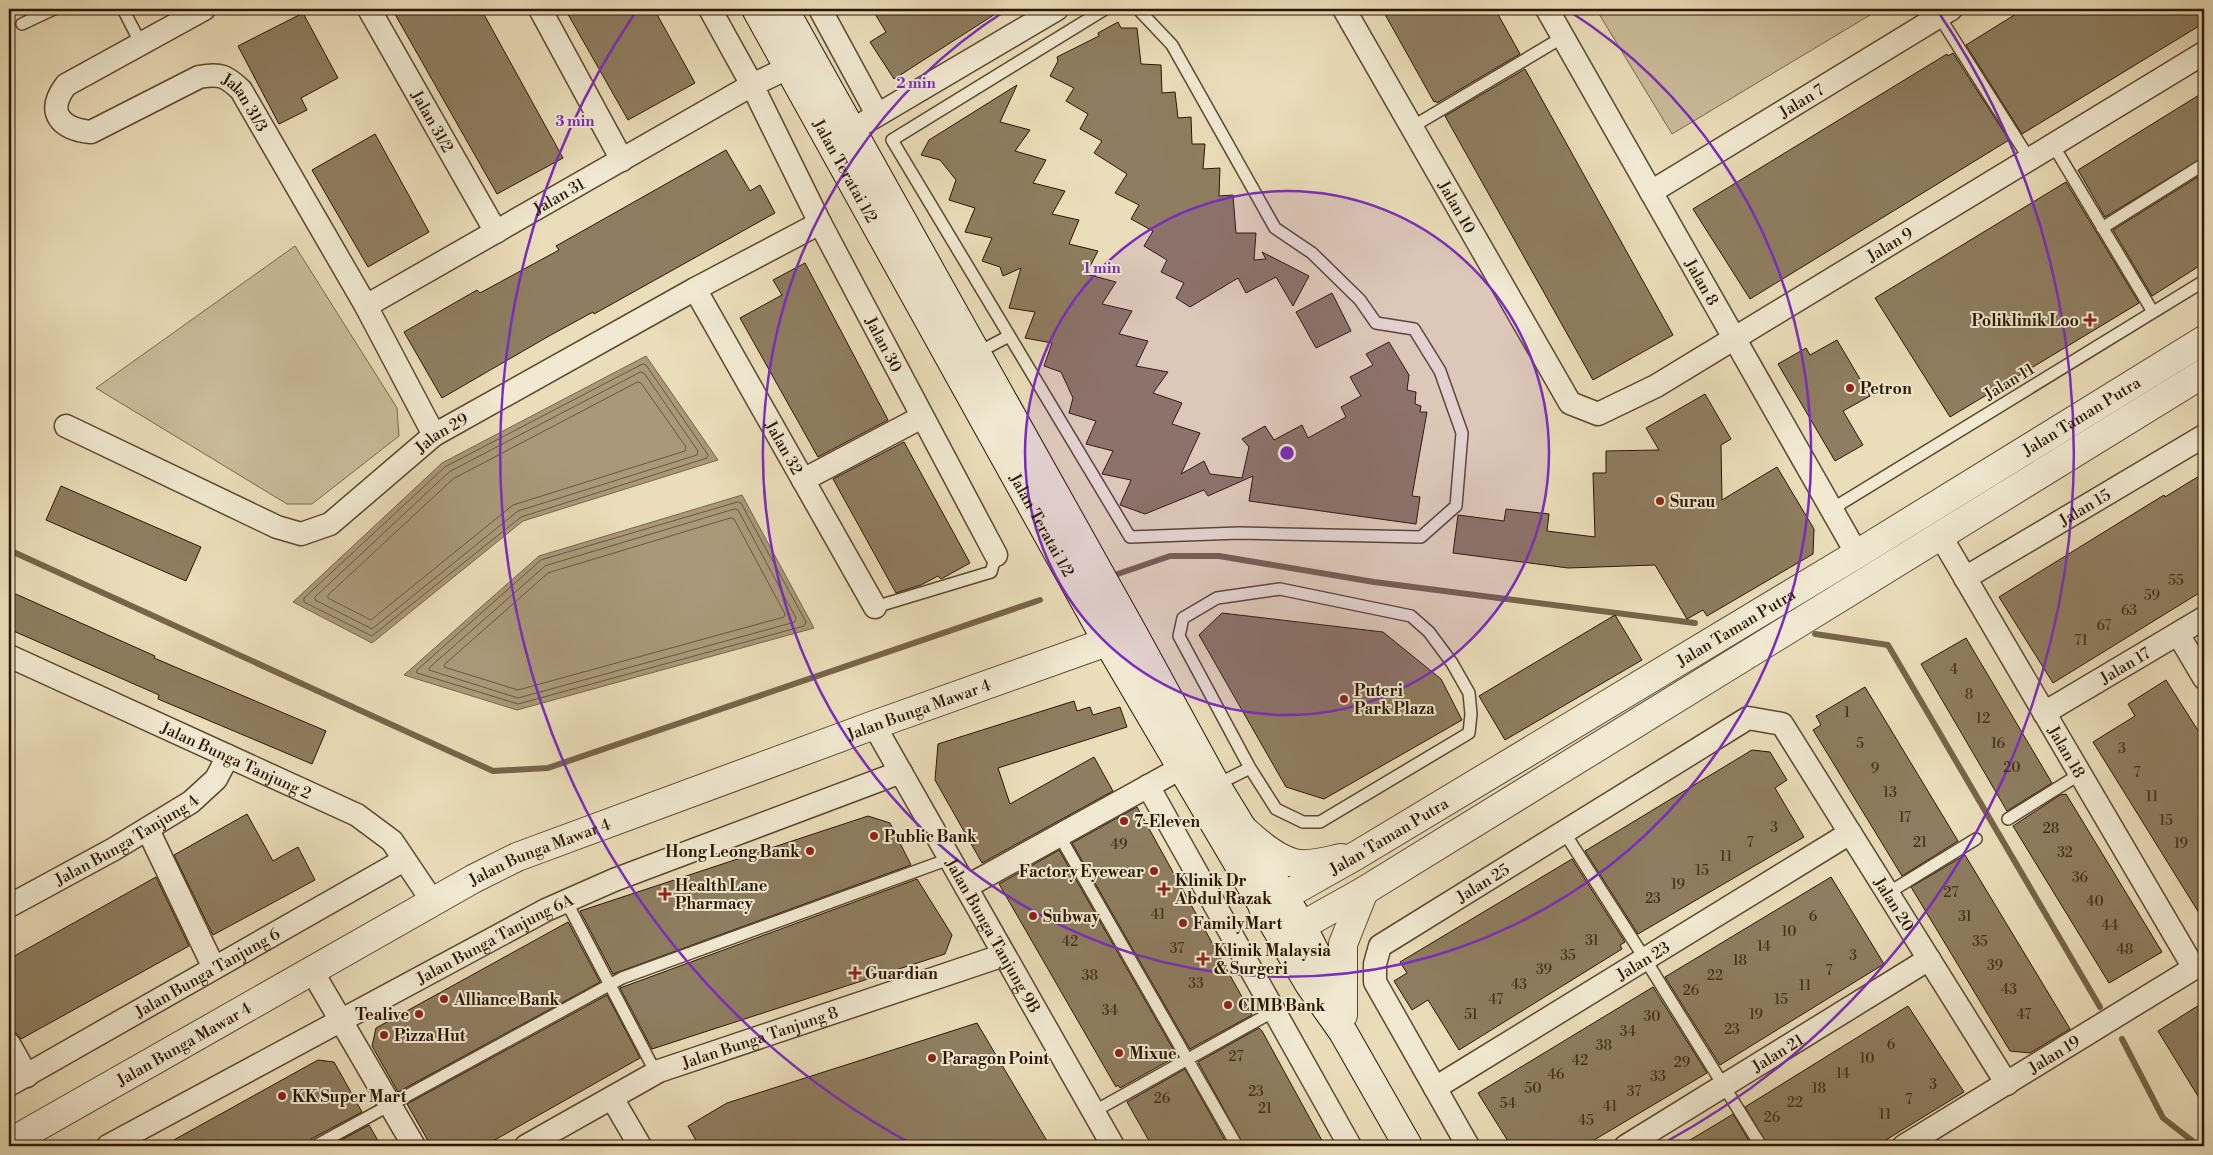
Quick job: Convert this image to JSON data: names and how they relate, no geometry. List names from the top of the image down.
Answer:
{
  "streets": {
    "street": [
      "Jalan 7",
      "Jalan 31/3",
      "Jalan 31/2",
      "Jalan Teratai 1/2",
      "Jalan 31",
      "Jalan 10",
      "Jalan 9",
      "Jalan 8",
      "Jalan 30",
      "Jalan Taman Putra",
      "Jalan 29",
      "Jalan 32",
      "Jalan 15",
      "Jalan 17",
      "Jalan Bunga Mawar 4",
      "Jalan 18",
      "Jalan Bunga Tanjung 2",
      "Jalan Bunga Tanjung 4",
      "Jalan 25",
      "Jalan 20",
      "Jalan Bunga Tanjung 9B",
      "Jalan Bunga Tanjung 6A",
      "Jalan 23",
      "Jalan Bunga Tanjung 6",
      "Jalan Bunga Tanjung 8",
      "Jalan 21",
      "Jalan 19"
    ],
    "lane": ["Jalan 11"]
  },
  "crossings": [
    ["Jalan 7", "Jalan 8"],
    ["Jalan 31/3", "Jalan 31"],
    ["Jalan 31/3", "Jalan 29"],
    ["Jalan 31/2", "Jalan 31"],
    ["Jalan Teratai 1/2", "Jalan 31"],
    ["Jalan Teratai 1/2", "Jalan Taman Putra"],
    ["Jalan Teratai 1/2", "Jalan Bunga Mawar 4"],
    ["Jalan 31", "Jalan 30"],
    ["Jalan 10", "Jalan 9"],
    ["Jalan 9", "Jalan 8"],
    ["Jalan 8", "Jalan 11"],
    ["Jalan 8", "Jalan Taman Putra"],
    ["Jalan 30", "Jalan 29"],
    ["Jalan 30", "Jalan 32"],
    ["Jalan Taman Putra", "Jalan 18"],
    ["Jalan 29", "Jalan 32"],
    ["Jalan 15", "Jalan 18"],
    ["Jalan 17", "Jalan 18"],
    ["Jalan Bunga Mawar 4", "Jalan Bunga Tanjung 2"],
    ["Jalan Bunga Mawar 4", "Jalan Bunga Tanjung 9B"],
    ["Jalan 18", "Jalan 19"],
    ["Jalan Bunga Tanjung 2", "Jalan Bunga Tanjung 4"],
    ["Jalan Bunga Tanjung 2", "Jalan Bunga Tanjung 6"],
    ["Jalan 25", "Jalan 20"],
    ["Jalan 25", "Jalan 23"],
    ["Jalan 20", "Jalan 23"],
    ["Jalan 20", "Jalan 21"],
    ["Jalan 20", "Jalan 19"],
    ["Jalan Bunga Tanjung 9B", "Jalan Bunga Tanjung 6A"],
    ["Jalan Bunga Tanjung 9B", "Jalan Bunga Tanjung 8"]
  ],
  "places": {
    "health": [
      "Poliklinik Loo",
      "Klinik Dr Abdul Razak",
      "Health Lane Pharmacy",
      "Klinik Malaysia & Surgeri",
      "Guardian"
    ],
    "other": [
      "Petron",
      "Surau",
      "Puteri Park Plaza",
      "7-Eleven",
      "Public Bank",
      "Hong Leong Bank",
      "Factory Eyewear",
      "Subway",
      "FamilyMart",
      "Alliance Bank",
      "CIMB Bank",
      "Tealive",
      "Pizza Hut",
      "Mixue",
      "Paragon Point",
      "KK Super Mart"
    ]
  },
  "house_numbers": [
    "55",
    "59",
    "63",
    "67",
    "71",
    "4",
    "8",
    "1",
    "12",
    "5",
    "16",
    "3",
    "20",
    "9",
    "7",
    "13",
    "11",
    "17",
    "15",
    "3",
    "28",
    "7",
    "21",
    "19",
    "49",
    "32",
    "11",
    "15",
    "36",
    "19",
    "27",
    "23",
    "40",
    "41",
    "6",
    "31",
    "44",
    "10",
    "31",
    "42",
    "35",
    "14",
    "37",
    "48",
    "35",
    "3",
    "18",
    "39",
    "39",
    "7",
    "38",
    "22",
    "33",
    "43",
    "11",
    "43",
    "26",
    "47",
    "15",
    "34",
    "51",
    "19",
    "47",
    "30",
    "23",
    "34",
    "6",
    "38",
    "27",
    "10",
    "42",
    "29",
    "14",
    "46",
    "33",
    "3",
    "50",
    "18",
    "23",
    "37",
    "26",
    "7",
    "22",
    "54",
    "41",
    "21",
    "11",
    "26",
    "45"
  ],
  "rings": ["2 min", "3 min", "1 min"]
}
